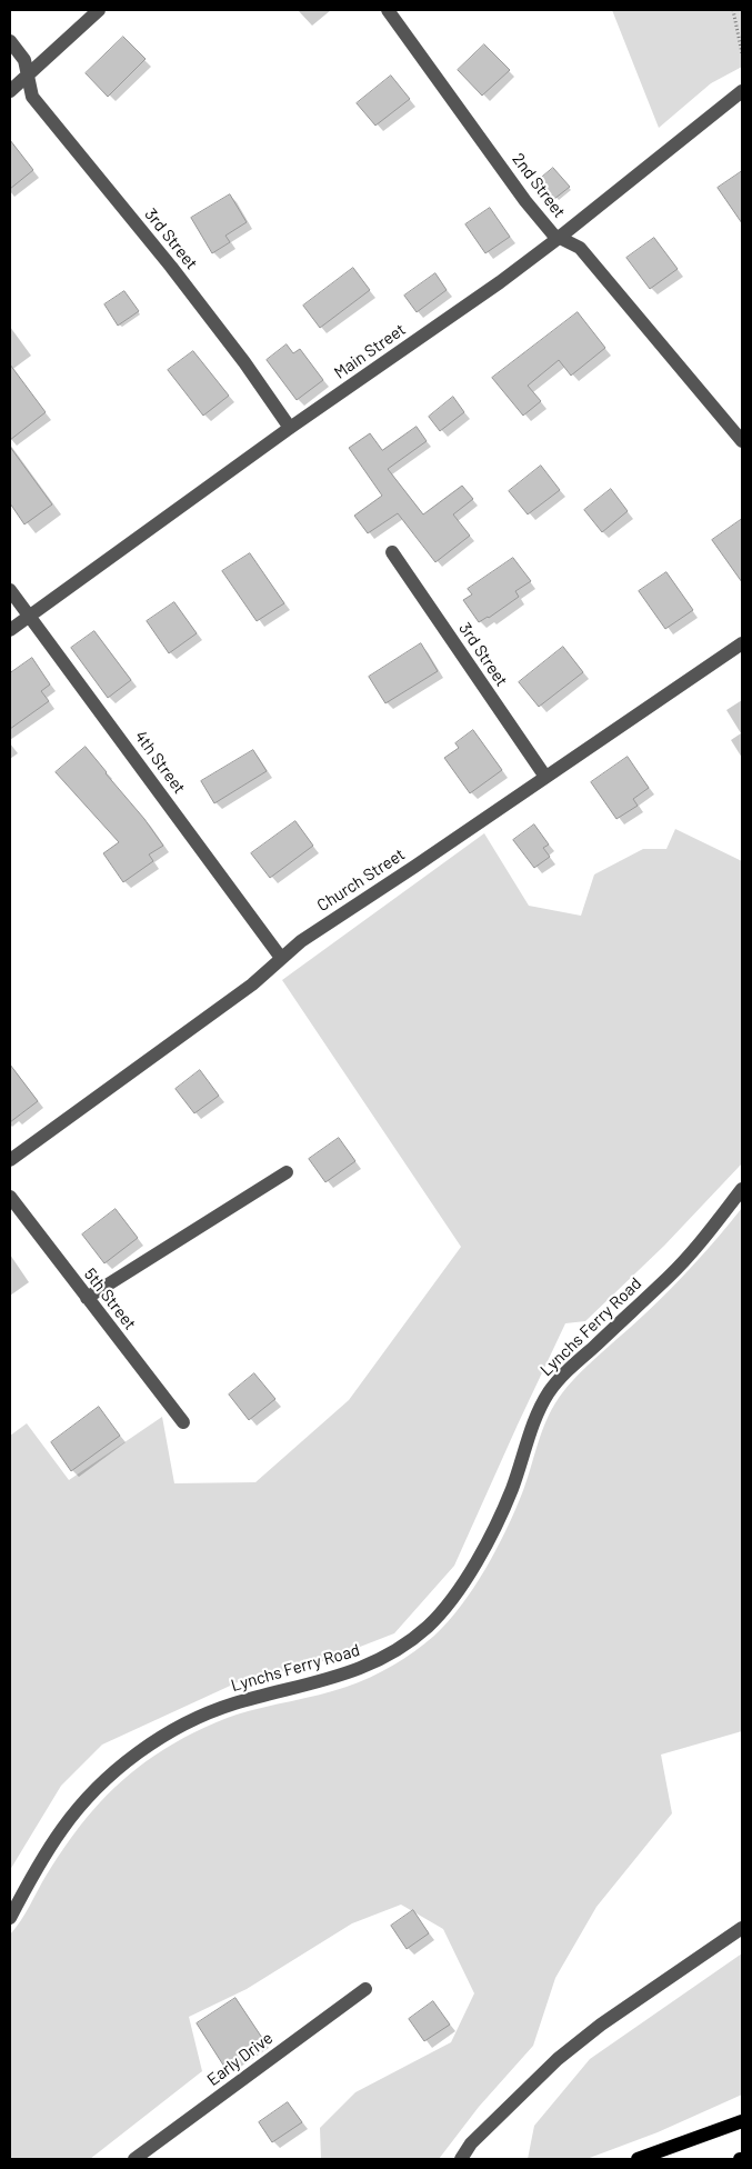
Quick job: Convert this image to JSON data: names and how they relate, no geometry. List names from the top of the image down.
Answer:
{
  "streets": {
    "street": [
      "2nd Street",
      "3rd Street",
      "Main Street",
      "4th Street",
      "Church Street",
      "5th Street",
      "Lynchs Ferry Road",
      "Early Drive"
    ]
  },
  "crossings": [
    ["2nd Street", "Main Street"],
    ["3rd Street", "Main Street"],
    ["3rd Street", "Church Street"],
    ["Main Street", "4th Street"],
    ["4th Street", "Church Street"]
  ]
}
